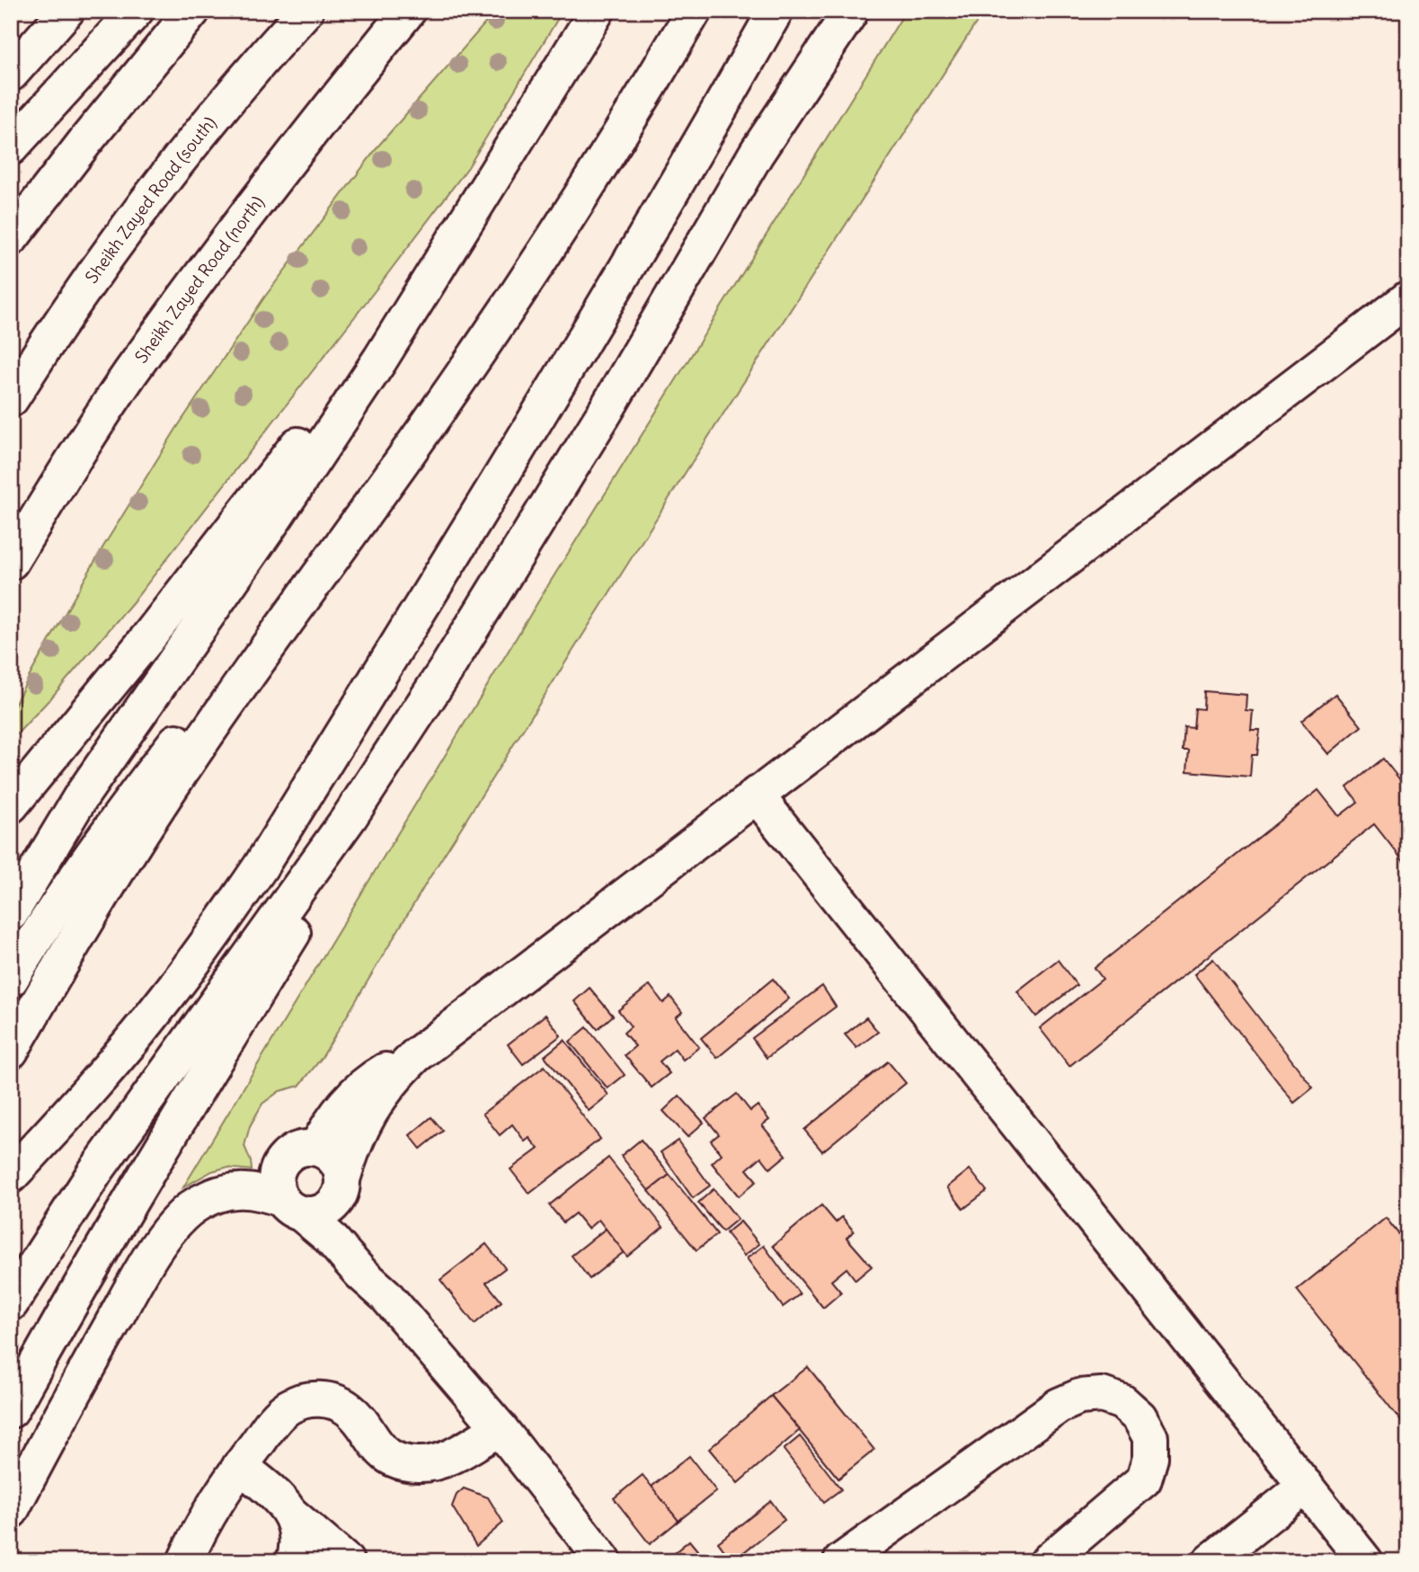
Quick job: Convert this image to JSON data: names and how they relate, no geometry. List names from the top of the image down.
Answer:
{
  "streets": {
    "main road": ["Sheikh Zayed Road (south)", "Sheikh Zayed Road (north)"]
  }
}
